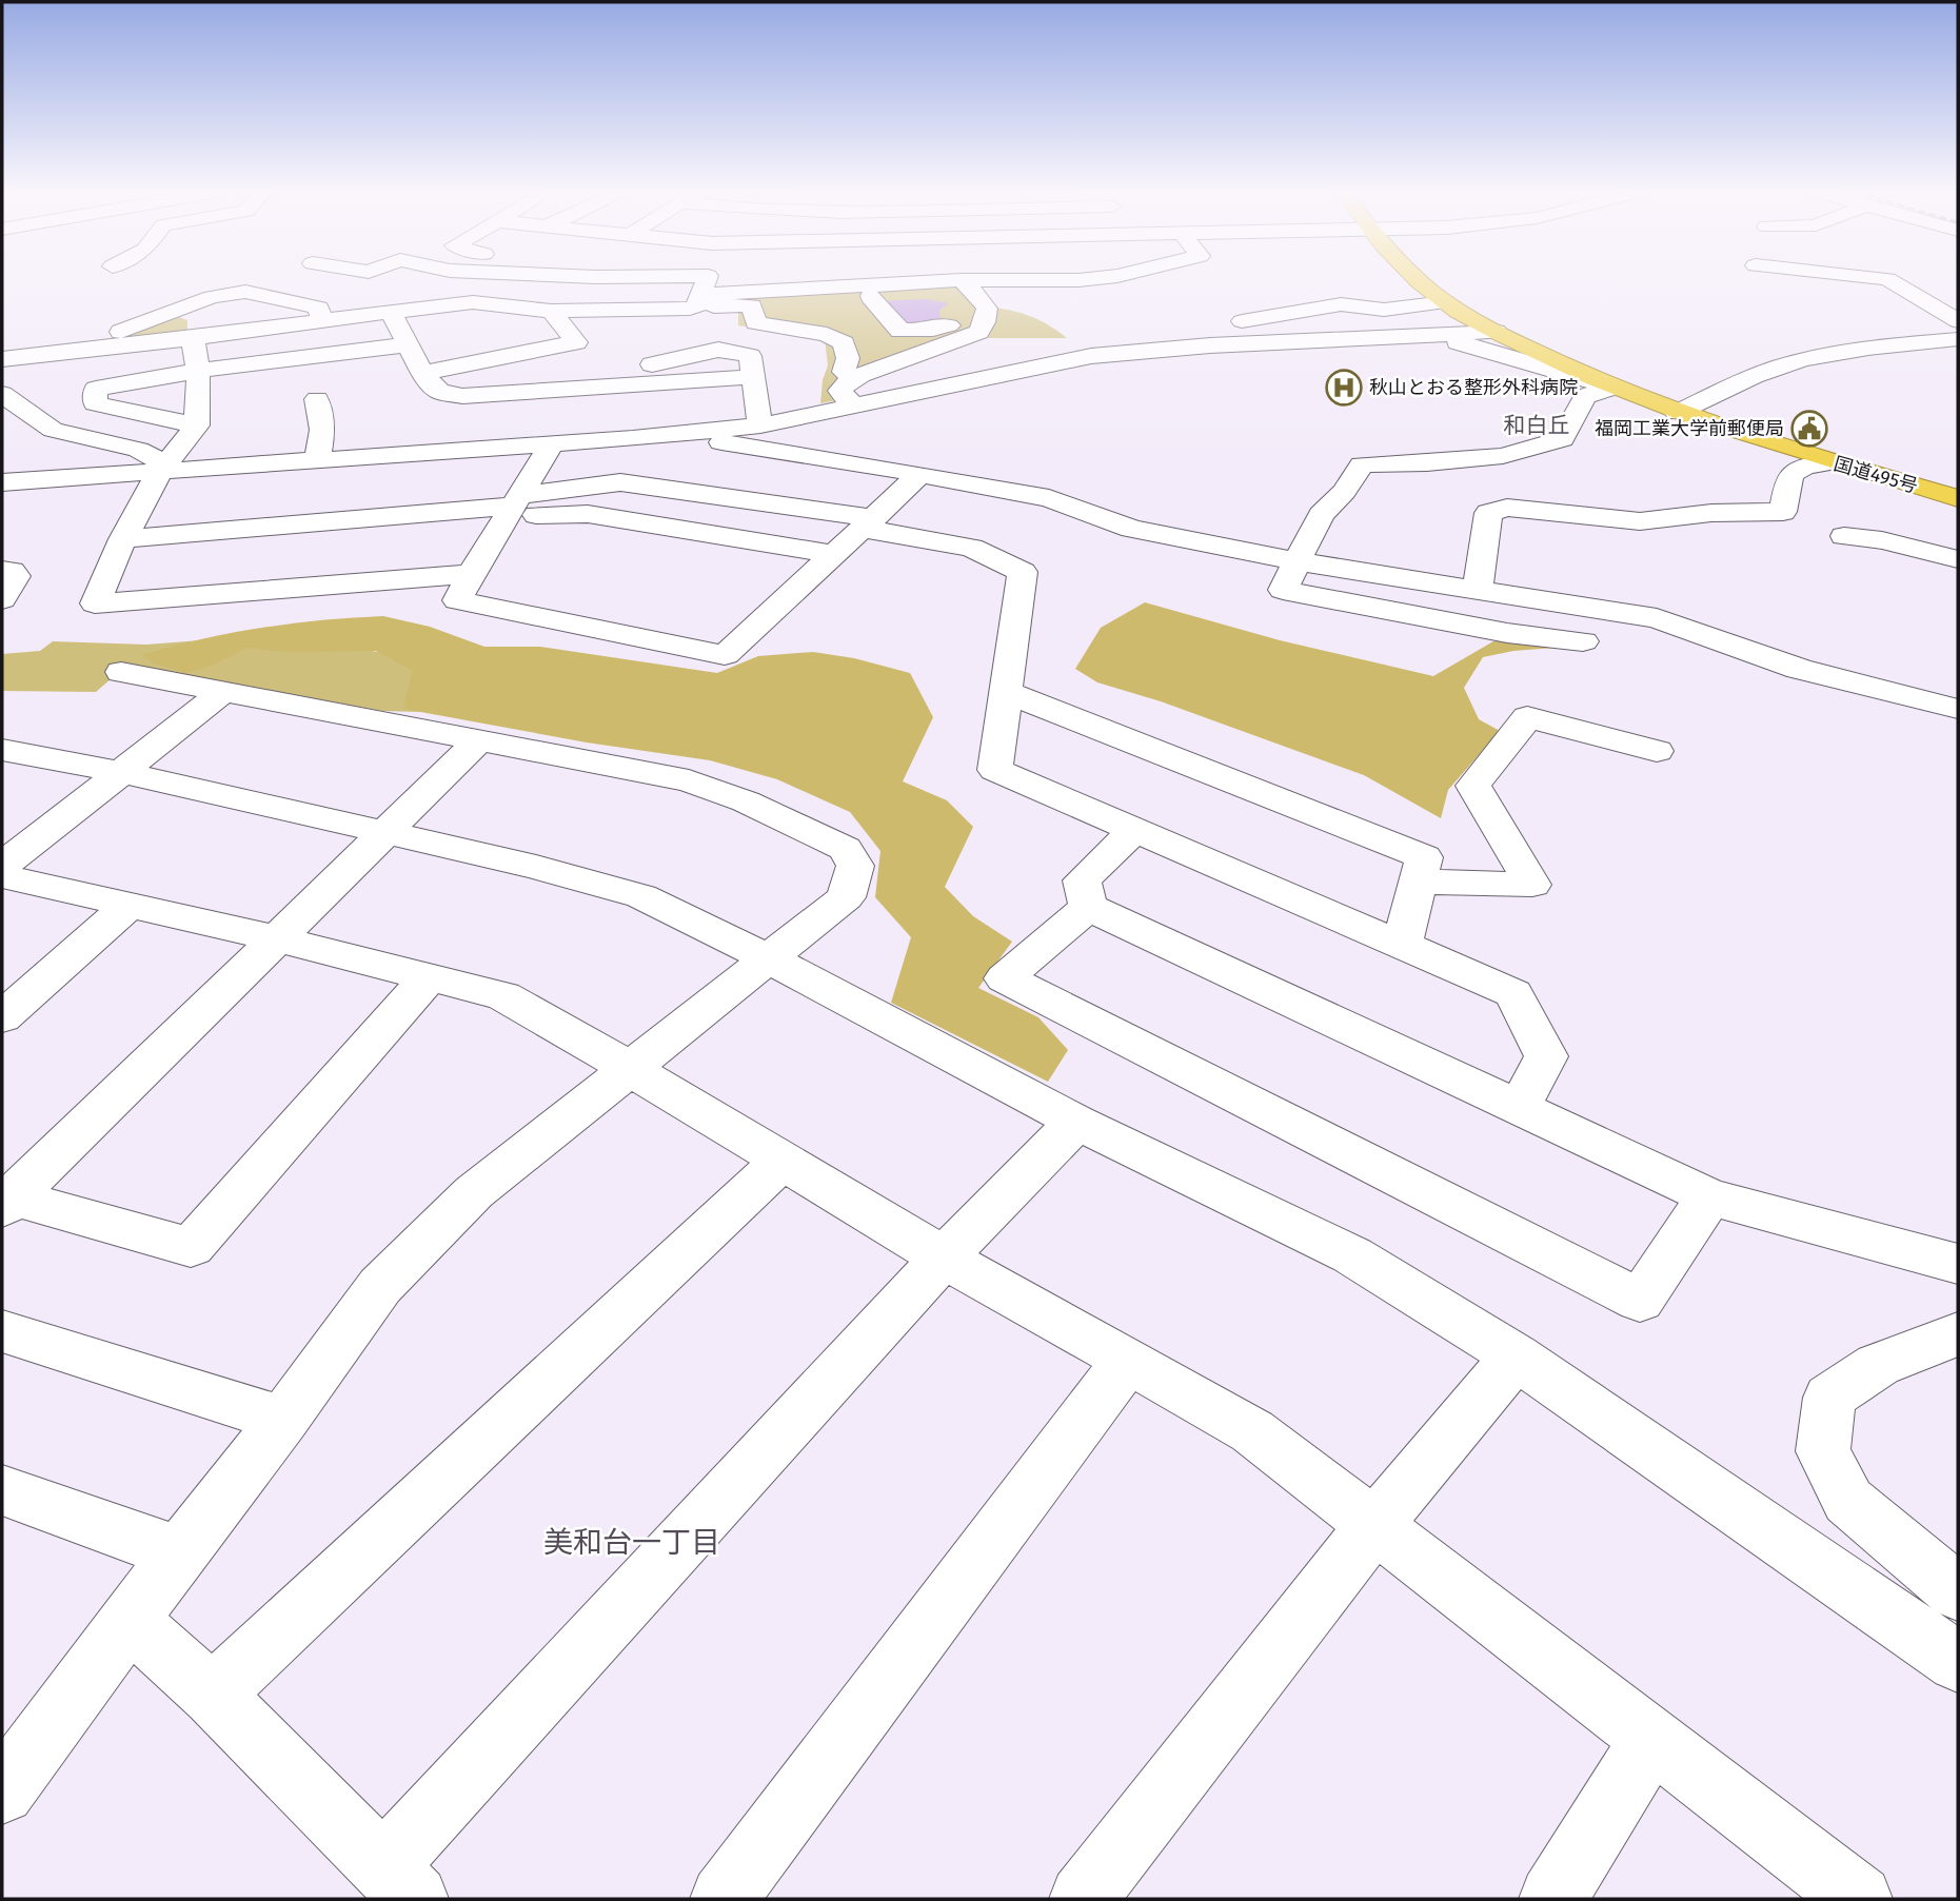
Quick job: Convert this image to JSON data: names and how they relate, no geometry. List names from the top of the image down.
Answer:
{
  "streets": {
    "highway": ["国道495号"]
  },
  "districts": ["和白丘", "美和台一丁目"],
  "places": {
    "hospital": ["秋山とおる整形外科病院"],
    "public building": ["福岡工業大学前郵便局"]
  }
}
